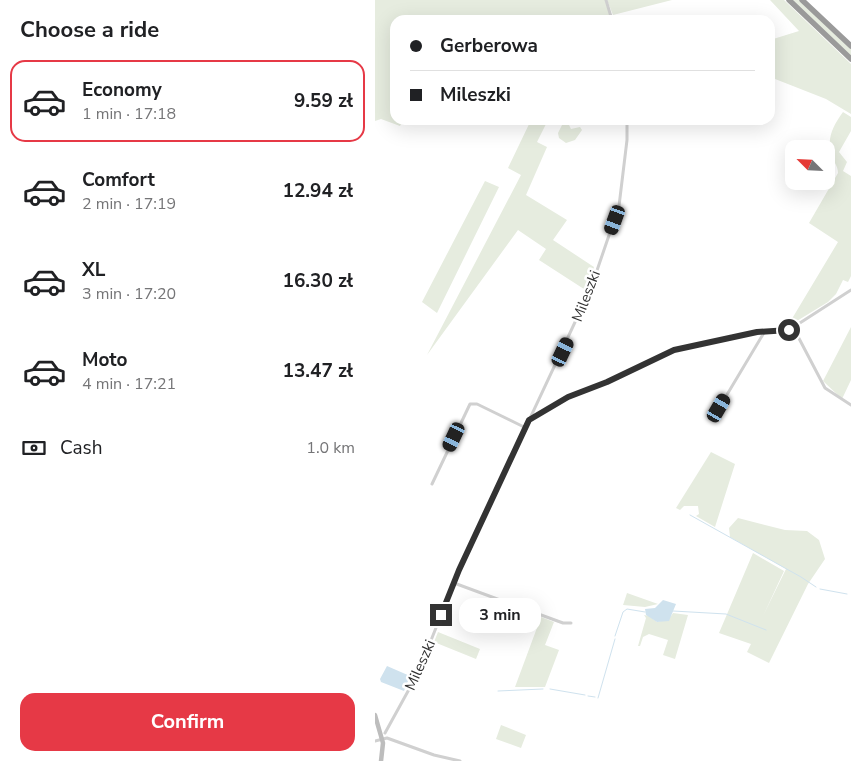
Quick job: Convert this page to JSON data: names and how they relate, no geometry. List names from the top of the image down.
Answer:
{
  "streets": {
    "street": ["Mileszki"]
  },
  "north": "top left",
  "page": {
    "heading": "Choose a ride",
    "banner": ["Gerberowa", "Mileszki"],
    "list": [
      {
        "name": "Economy",
        "note": "1 min · 17:18",
        "value": "9.59 zł"
      },
      {
        "name": "Comfort",
        "note": "2 min · 17:19",
        "value": "12.94 zł"
      },
      {
        "name": "XL",
        "note": "3 min · 17:20",
        "value": "16.30 zł"
      },
      {
        "name": "Moto",
        "note": "4 min · 17:21",
        "value": "13.47 zł"
      }
    ],
    "pay": ["Cash", "1.0 km"],
    "bubble": "3 min",
    "buttons": "Confirm"
  }
}
